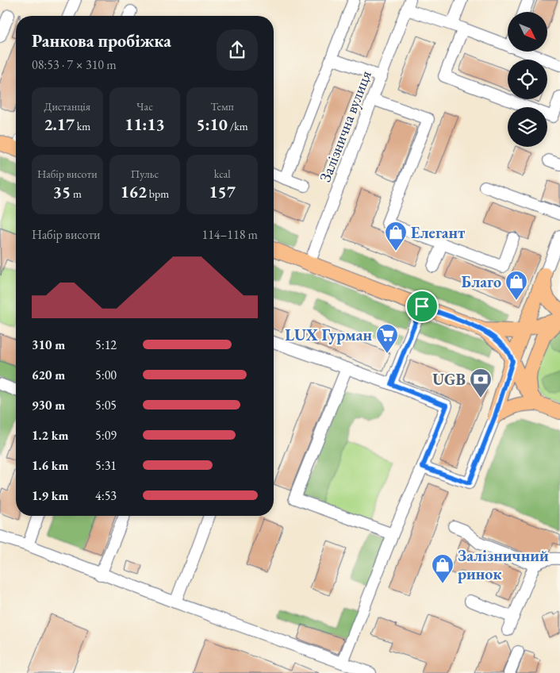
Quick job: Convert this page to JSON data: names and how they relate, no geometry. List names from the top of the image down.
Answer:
{
  "streets": {
    "street": ["Залізнична вулиця"]
  },
  "places": {
    "shop": ["Елегант", "Благо", "Залізничний ринок"],
    "supermarket": ["LUX Гурман"],
    "bank": ["UGB"]
  },
  "north": "bottom right",
  "page": {
    "heading": ["Ранкова пробіжка", "08:53 · 7 × 310 m"],
    "stats": [
      ["Дистанція", "2.17 km"],
      ["Час", "11:13"],
      ["Темп", "5:10 /km"],
      ["Набір висоти", "35 m"],
      ["Пульс", "162 bpm"],
      ["kcal", "157"]
    ],
    "chart": ["Набір висоти", "114–118 m"],
    "list": [
      {
        "name": "310 m",
        "note": "5:12"
      },
      {
        "name": "620 m",
        "note": "5:00"
      },
      {
        "name": "930 m",
        "note": "5:05"
      },
      {
        "name": "1.2 km",
        "note": "5:09"
      },
      {
        "name": "1.6 km",
        "note": "5:31"
      },
      {
        "name": "1.9 km",
        "note": "4:53"
      }
    ]
  }
}
